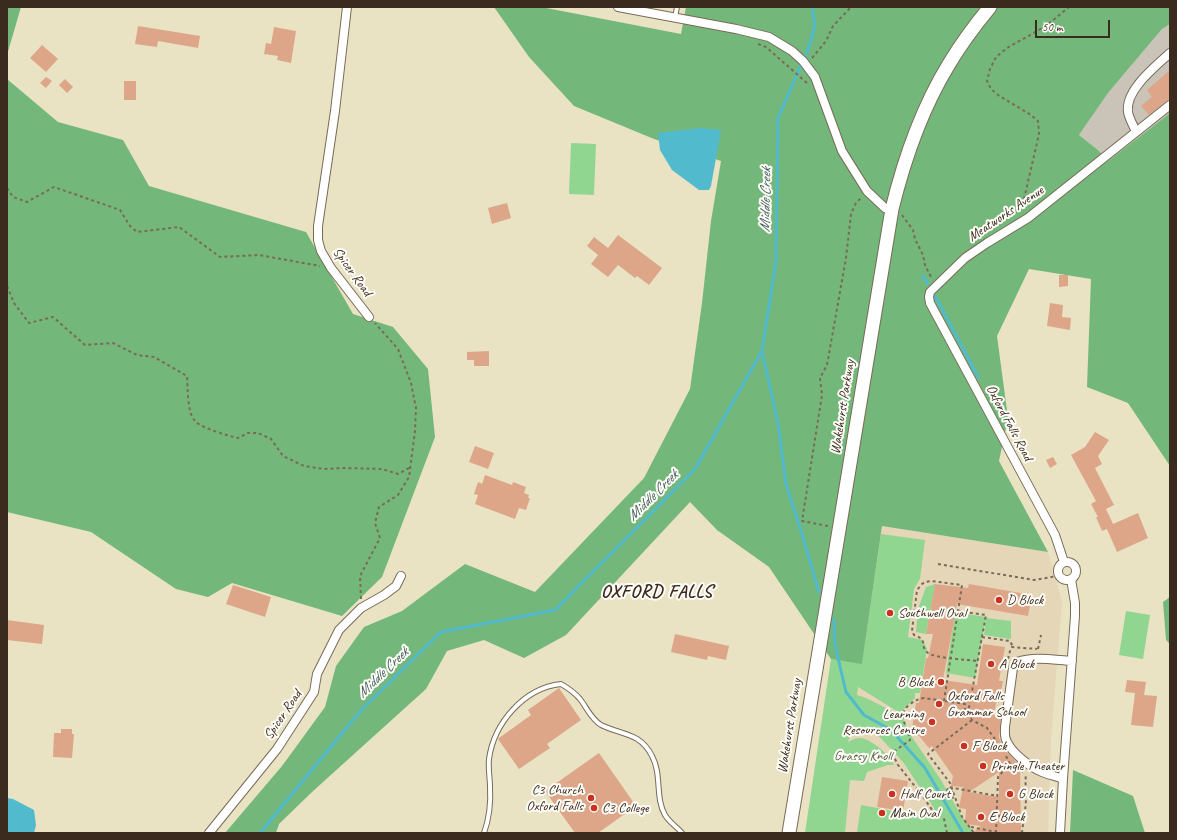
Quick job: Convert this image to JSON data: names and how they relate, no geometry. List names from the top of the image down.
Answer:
{
  "streets": {
    "main road": ["Wakehurst Parkway"],
    "street": ["Meatworks Avenue", "Spicer Road", "Oxford Falls Road"]
  },
  "crossings": [
    ["Meatworks Avenue", "Oxford Falls Road"]
  ],
  "districts": ["OXFORD FALLS"],
  "water": ["Middle Creek"],
  "parks": ["Grassy Knoll"],
  "places": [
    "D Block",
    "Southwell Oval",
    "A Block",
    "B Block",
    "Oxford Falls Grammar School",
    "Learning Resources Centre",
    "F Block",
    "Pringle Theater",
    "Half Court",
    "G Block",
    "C3 Church Oxford Falls",
    "C3 College",
    "Main Oval",
    "E Block"
  ],
  "scale_bar": "50 m"
}
